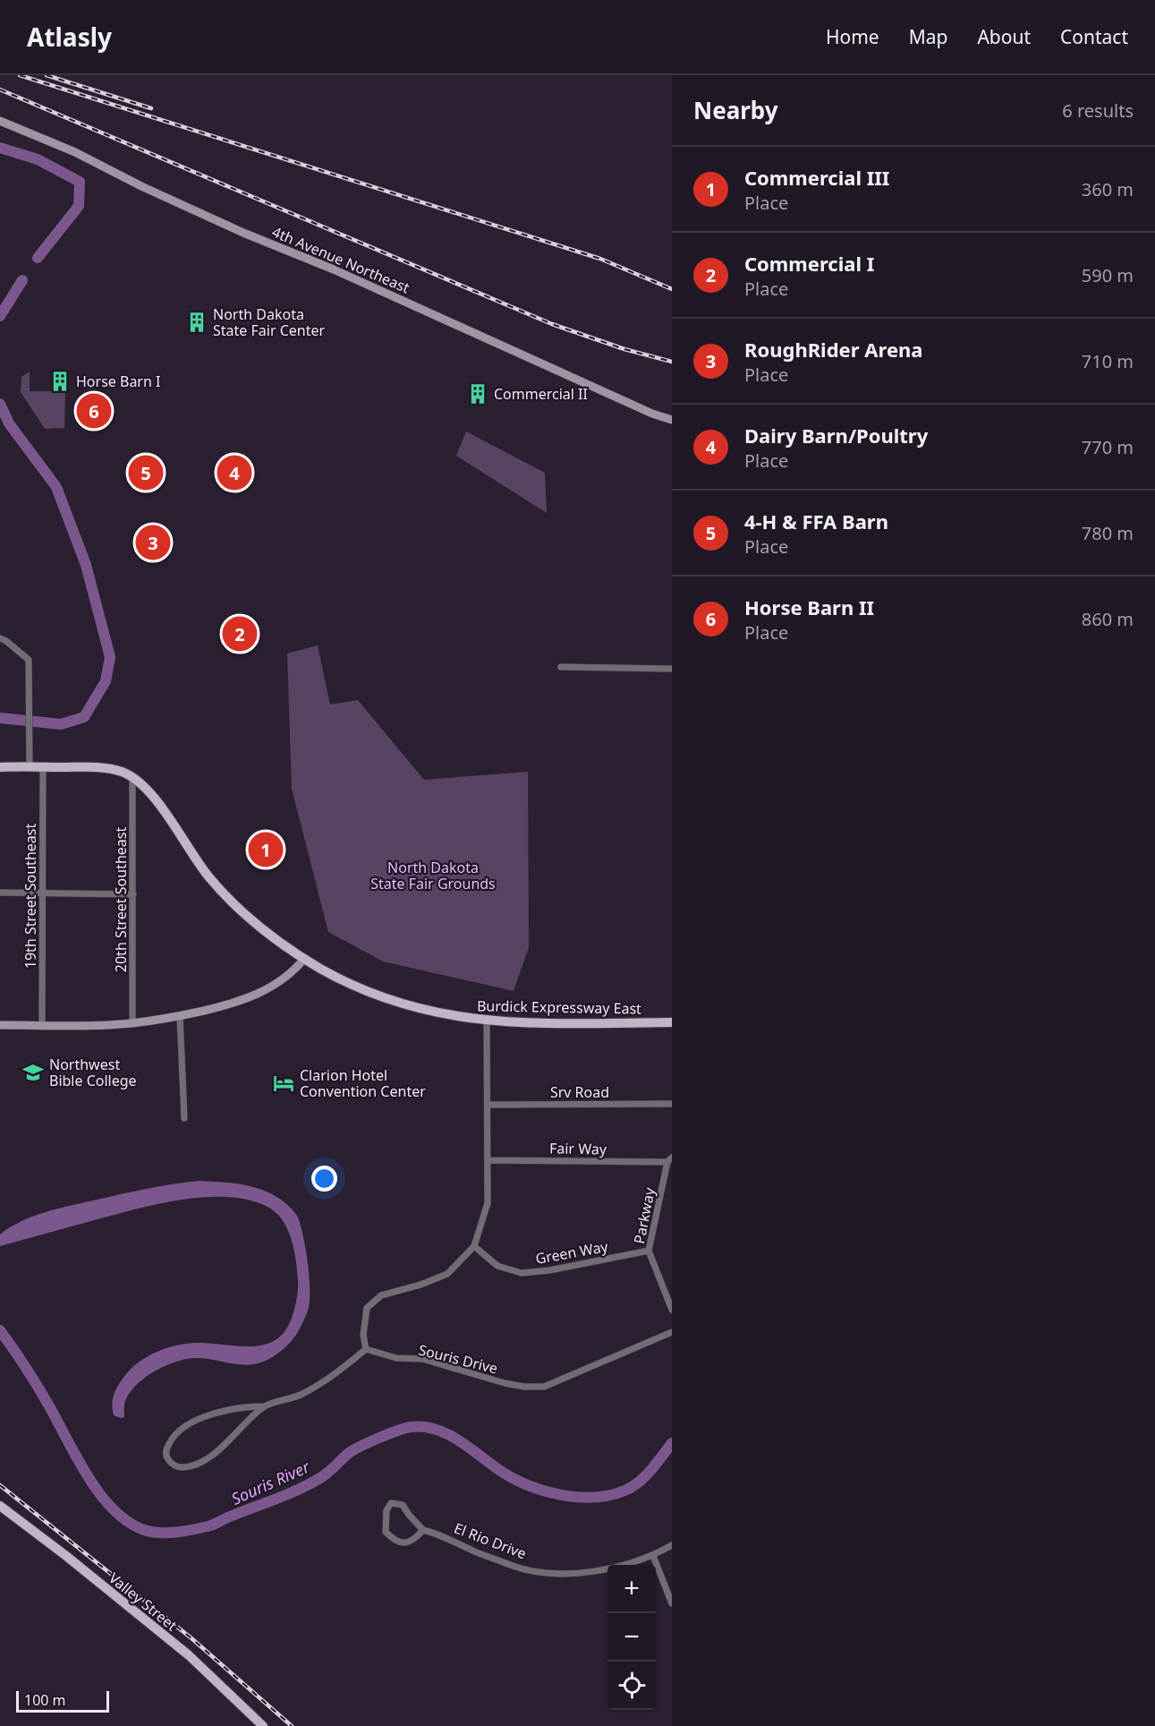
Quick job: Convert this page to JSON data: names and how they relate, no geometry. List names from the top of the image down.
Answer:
{
  "streets": {
    "main road": ["Burdick Expressway East", "Valley Street"],
    "street": [
      "4th Avenue Northeast",
      "19th Street Southeast",
      "20th Street Southeast",
      "Srv Road",
      "Fair Way",
      "Parkway",
      "Green Way",
      "Souris Drive",
      "El Rio Drive"
    ]
  },
  "crossings": [
    ["19th Street Southeast", "Burdick Expressway East"],
    ["20th Street Southeast", "Burdick Expressway East"],
    ["Fair Way", "Parkway"],
    ["Parkway", "Green Way"]
  ],
  "water": ["Souris River"],
  "parks": ["North Dakota State Fair Grounds"],
  "places": {
    "building": ["North Dakota State Fair Center", "Horse Barn I", "Commercial II"],
    "school or university": ["Northwest Bible College"],
    "hotel": ["Clarion Hotel Convention Center"]
  },
  "scale_bar": "100 m",
  "page": {
    "header": "Atlasly",
    "nav": [
      "Home",
      "Map",
      "About",
      "Contact"
    ],
    "heading": ["Nearby", "6 results"],
    "list": [
      {
        "mark": "1",
        "name": "Commercial III",
        "note": "Place",
        "value": "360 m"
      },
      {
        "mark": "2",
        "name": "Commercial I",
        "note": "Place",
        "value": "590 m"
      },
      {
        "mark": "3",
        "name": "RoughRider Arena",
        "note": "Place",
        "value": "710 m"
      },
      {
        "mark": "4",
        "name": "Dairy Barn/Poultry",
        "note": "Place",
        "value": "770 m"
      },
      {
        "mark": "5",
        "name": "4-H & FFA Barn",
        "note": "Place",
        "value": "780 m"
      },
      {
        "mark": "6",
        "name": "Horse Barn II",
        "note": "Place",
        "value": "860 m"
      }
    ],
    "pins": [
      "6",
      "4",
      "5",
      "3",
      "2",
      "1"
    ],
    "map_buttons": ["+", "−"],
    "scale": "100 m"
  }
}
